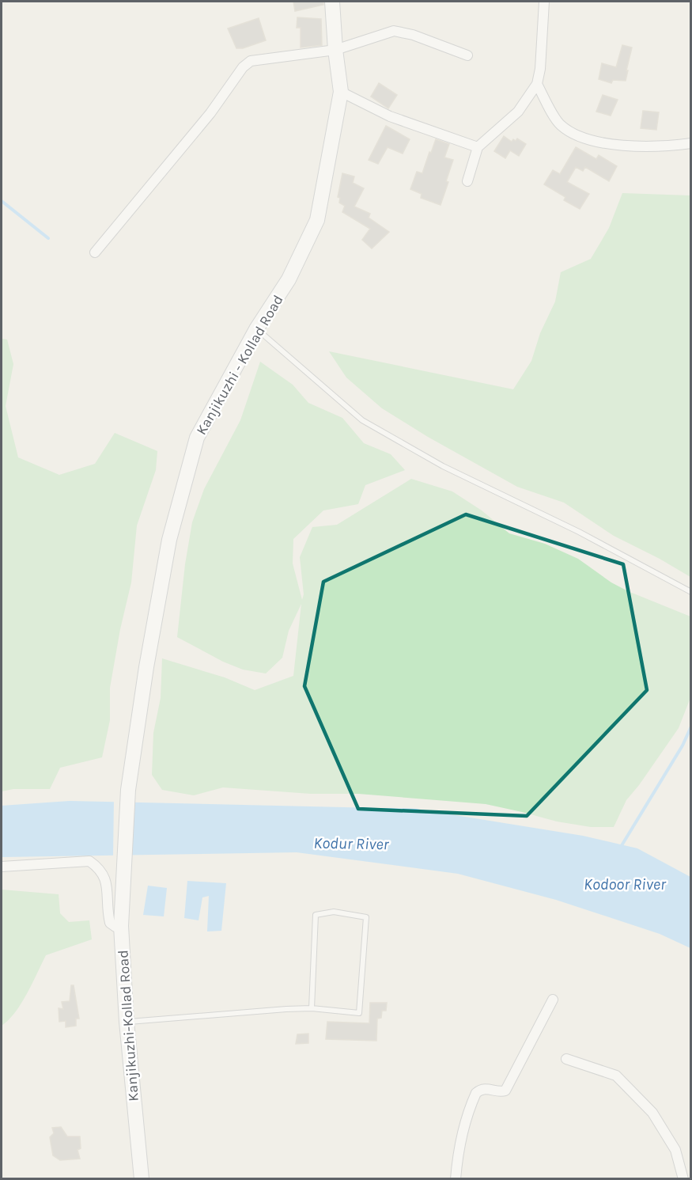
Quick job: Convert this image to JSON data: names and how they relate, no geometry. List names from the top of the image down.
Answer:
{
  "streets": {
    "main road": ["Kanjikuzhi - Kollad Road", "Kanjikuzhi-Kollad Road"]
  },
  "crossings": [
    ["Kanjikuzhi - Kollad Road", "Kanjikuzhi-Kollad Road"]
  ],
  "water": ["Kodur River", "Kodoor River"]
}
